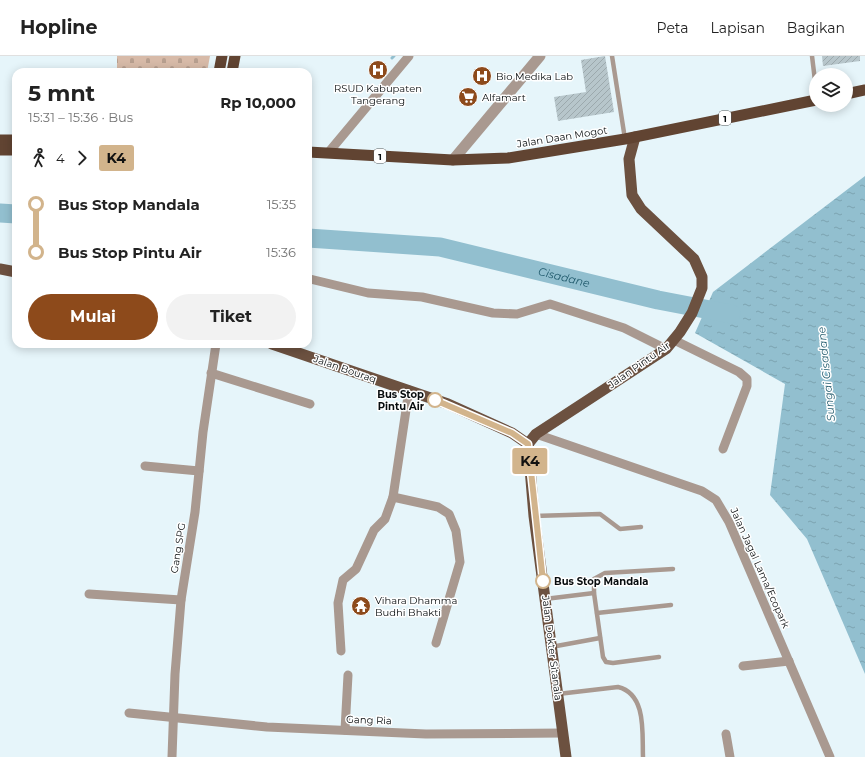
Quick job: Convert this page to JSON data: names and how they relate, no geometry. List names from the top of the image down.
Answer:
{
  "streets": {
    "highway": ["1", "Jalan Daan Mogot"],
    "main road": ["Jalan Pintu Air", "Jalan Bouraq", "Jalan Dokter Sitanala"],
    "street": ["Gang SPG", "Jalan Jagal Lama/Ecopark", "Gang Ria"]
  },
  "crossings": [
    ["Jalan Daan Mogot", "Jalan Pintu Air"],
    ["Jalan Pintu Air", "Jalan Bouraq"],
    ["Jalan Pintu Air", "Jalan Jagal Lama/Ecopark"],
    ["Jalan Pintu Air", "Jalan Dokter Sitanala"],
    ["Jalan Bouraq", "Jalan Dokter Sitanala"],
    ["Gang SPG", "Gang Ria"],
    ["Jalan Dokter Sitanala", "Gang Ria"]
  ],
  "water": ["Cisadane", "Sungai Cisadane"],
  "places": {
    "hospital": ["RSUD Kabupaten Tangerang", "Bio Medika Lab"],
    "supermarket": ["Alfamart"],
    "other": ["Bus Stop Pintu Air", "Bus Stop Mandala"],
    "temple": ["Vihara Dhamma Budhi Bhakti"]
  },
  "lines": ["bus line K4"],
  "page": {
    "header": "Hopline",
    "nav": ["Peta", "Lapisan", "Bagikan"],
    "on_map": "K4",
    "heading": ["5 mnt", "15:31 – 15:36 · Bus", "Rp 10,000"],
    "legs": ["4", "K4"],
    "list": [
      {
        "name": "Bus Stop Mandala",
        "value": "15:35"
      },
      {
        "name": "Bus Stop Pintu Air",
        "value": "15:36"
      }
    ],
    "buttons": ["Mulai", "Tiket"]
  }
}
